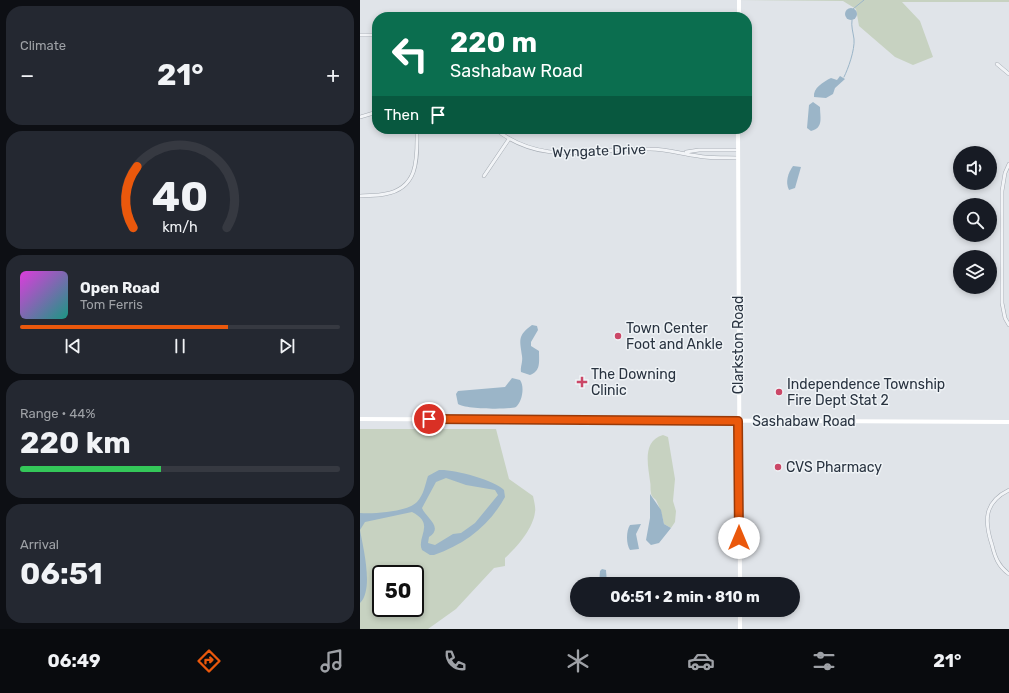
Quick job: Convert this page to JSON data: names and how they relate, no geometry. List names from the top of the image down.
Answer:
{
  "streets": {
    "main road": ["Clarkston Road", "Sashabaw Road"],
    "street": ["Wyngate Drive"]
  },
  "crossings": [
    ["Wyngate Drive", "Clarkston Road"],
    ["Clarkston Road", "Sashabaw Road"]
  ],
  "places": {
    "other": ["Town Center Foot and Ankle", "Independence Township Fire Dept Stat 2", "CVS Pharmacy"],
    "health": ["The Downing Clinic"]
  },
  "page": {
    "tile": [
      "Climate",
      ["Range · 44%", "220 km"],
      ["Arrival", "06:51"]
    ],
    "turn": ["220 m", "Sashabaw Road"],
    "heat": ["−", "21°", "+"],
    "then": "Then",
    "song": ["Open Road", "Tom Ferris"],
    "limit": "50",
    "trip": "06:51 · 2 min · 810 m",
    "tabs": ["06:49", "21°"],
    "gauge": ["40", "km/h"]
  }
}
